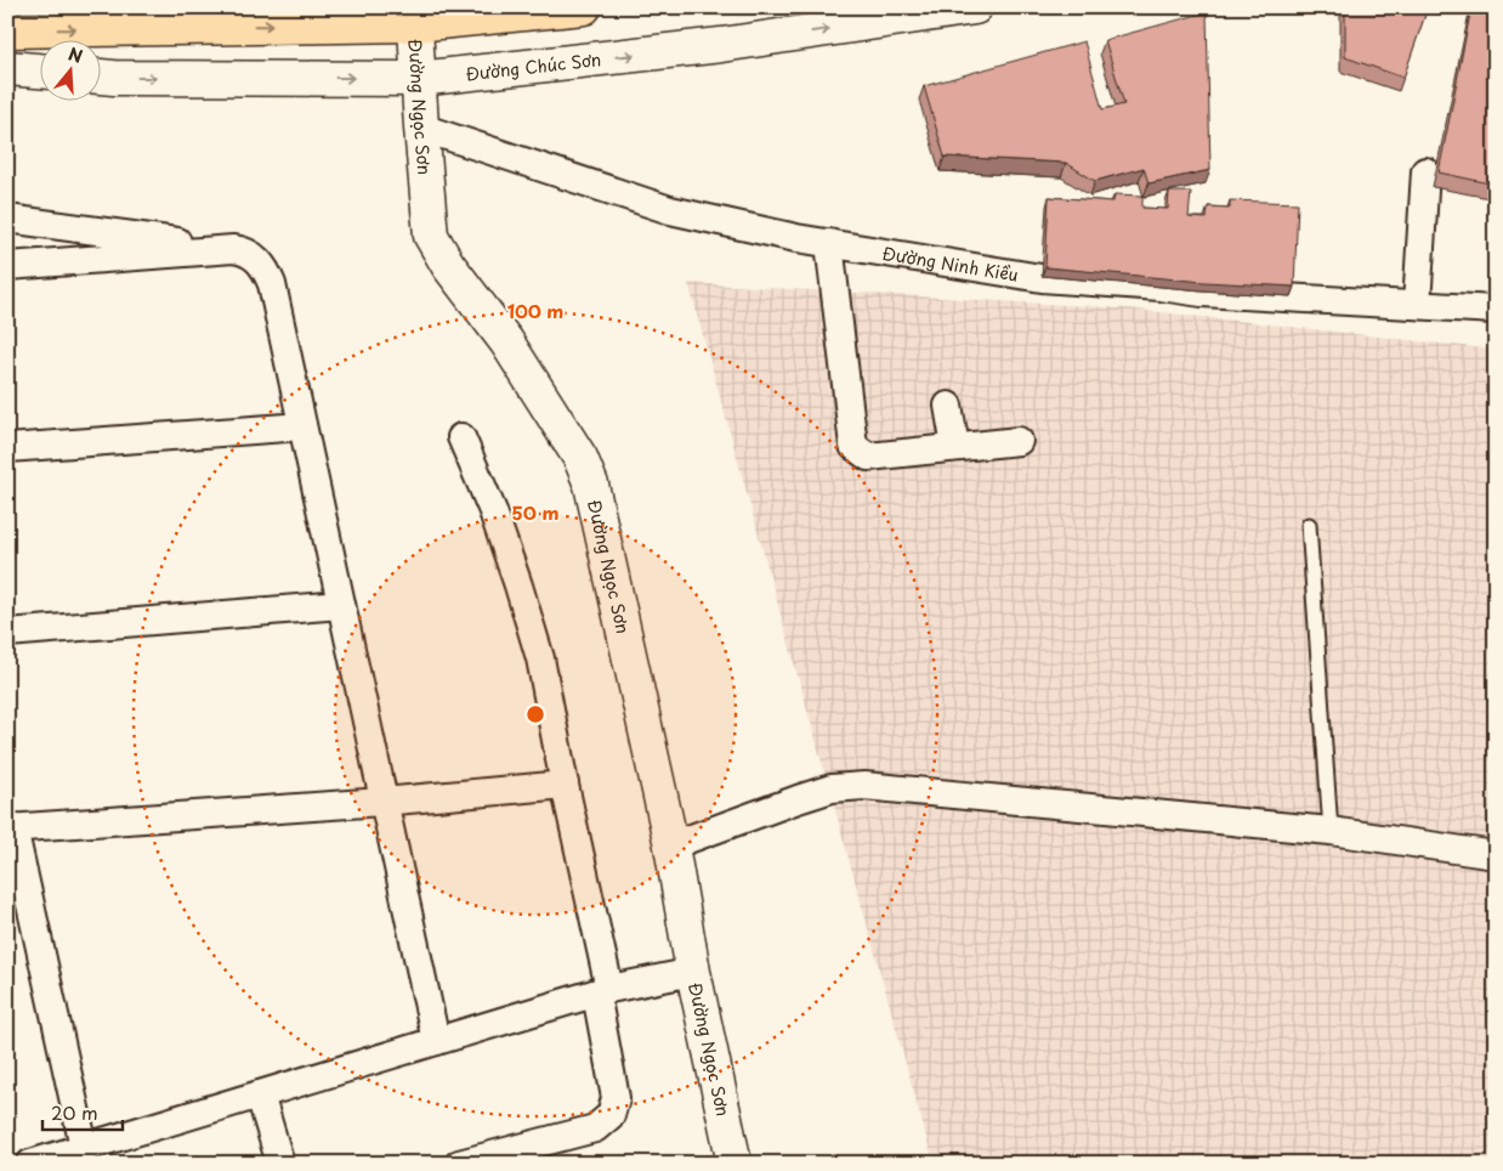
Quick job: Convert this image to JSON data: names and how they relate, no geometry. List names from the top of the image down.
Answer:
{
  "streets": {
    "main road": ["Đường Chúc Sơn", "Đường Ngọc Sơn"],
    "street": ["Đường Ninh Kiều"]
  },
  "crossings": [
    ["Đường Chúc Sơn", "Đường Ngọc Sơn"],
    ["Đường Ngọc Sơn", "Đường Ninh Kiều"]
  ],
  "one_way": ["Đường Chúc Sơn"],
  "scale_bar": "20 m",
  "north": "top",
  "rings": ["100 m", "50 m"]
}
